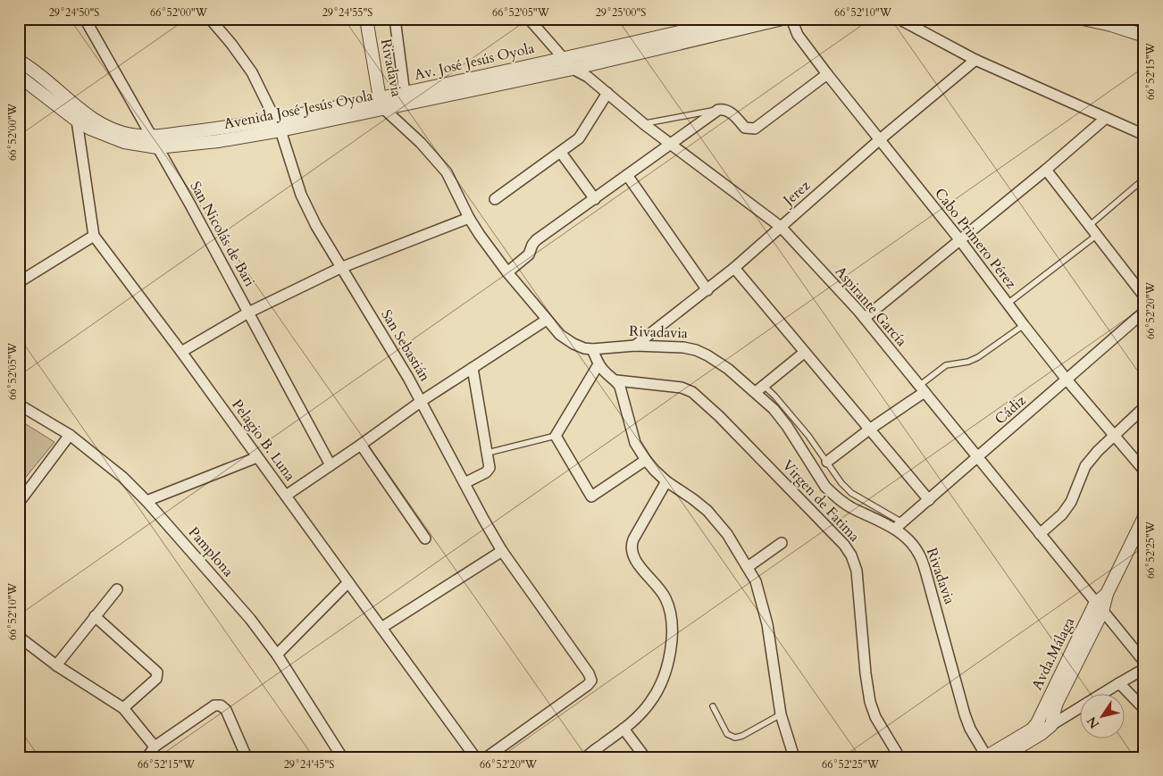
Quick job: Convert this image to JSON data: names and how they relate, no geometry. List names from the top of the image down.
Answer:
{
  "streets": {
    "street": [
      "Av. José Jesús Oyola",
      "Rivadavia",
      "Avenida José Jesús Oyola",
      "Jerez",
      "San Nicolás de Bari",
      "Cabo Primero Pérez",
      "Aspirante García",
      "San Sebastián",
      "Cádiz",
      "Pelagio B. Luna",
      "Virgen de Fatima",
      "Pamplona",
      "Avda.Málaga"
    ]
  },
  "crossings": [
    ["Av. José Jesús Oyola", "Rivadavia"],
    ["Av. José Jesús Oyola", "Avenida José Jesús Oyola"],
    ["Av. José Jesús Oyola", "San Nicolás de Bari"],
    ["Av. José Jesús Oyola", "Aspirante García"],
    ["Av. José Jesús Oyola", "San Sebastián"],
    ["Rivadavia", "Avenida José Jesús Oyola"],
    ["Rivadavia", "Jerez"],
    ["Rivadavia", "Cádiz"],
    ["Rivadavia", "Avda.Málaga"],
    ["Avenida José Jesús Oyola", "Aspirante García"],
    ["Jerez", "Cabo Primero Pérez"],
    ["Jerez", "Aspirante García"],
    ["Cabo Primero Pérez", "Cádiz"],
    ["Aspirante García", "Cádiz"],
    ["Aspirante García", "Avda.Málaga"]
  ],
  "north": "bottom left",
  "coordinates": [
    "29°24'50\"S",
    "66°52'00\"W",
    "29°24'55\"S",
    "66°52'05\"W",
    "29°25'00\"S",
    "66°52'10\"W",
    "66°52'15\"W",
    "66°52'20\"W",
    "66°52'25\"W",
    "29°24'45\"S"
  ]
}
